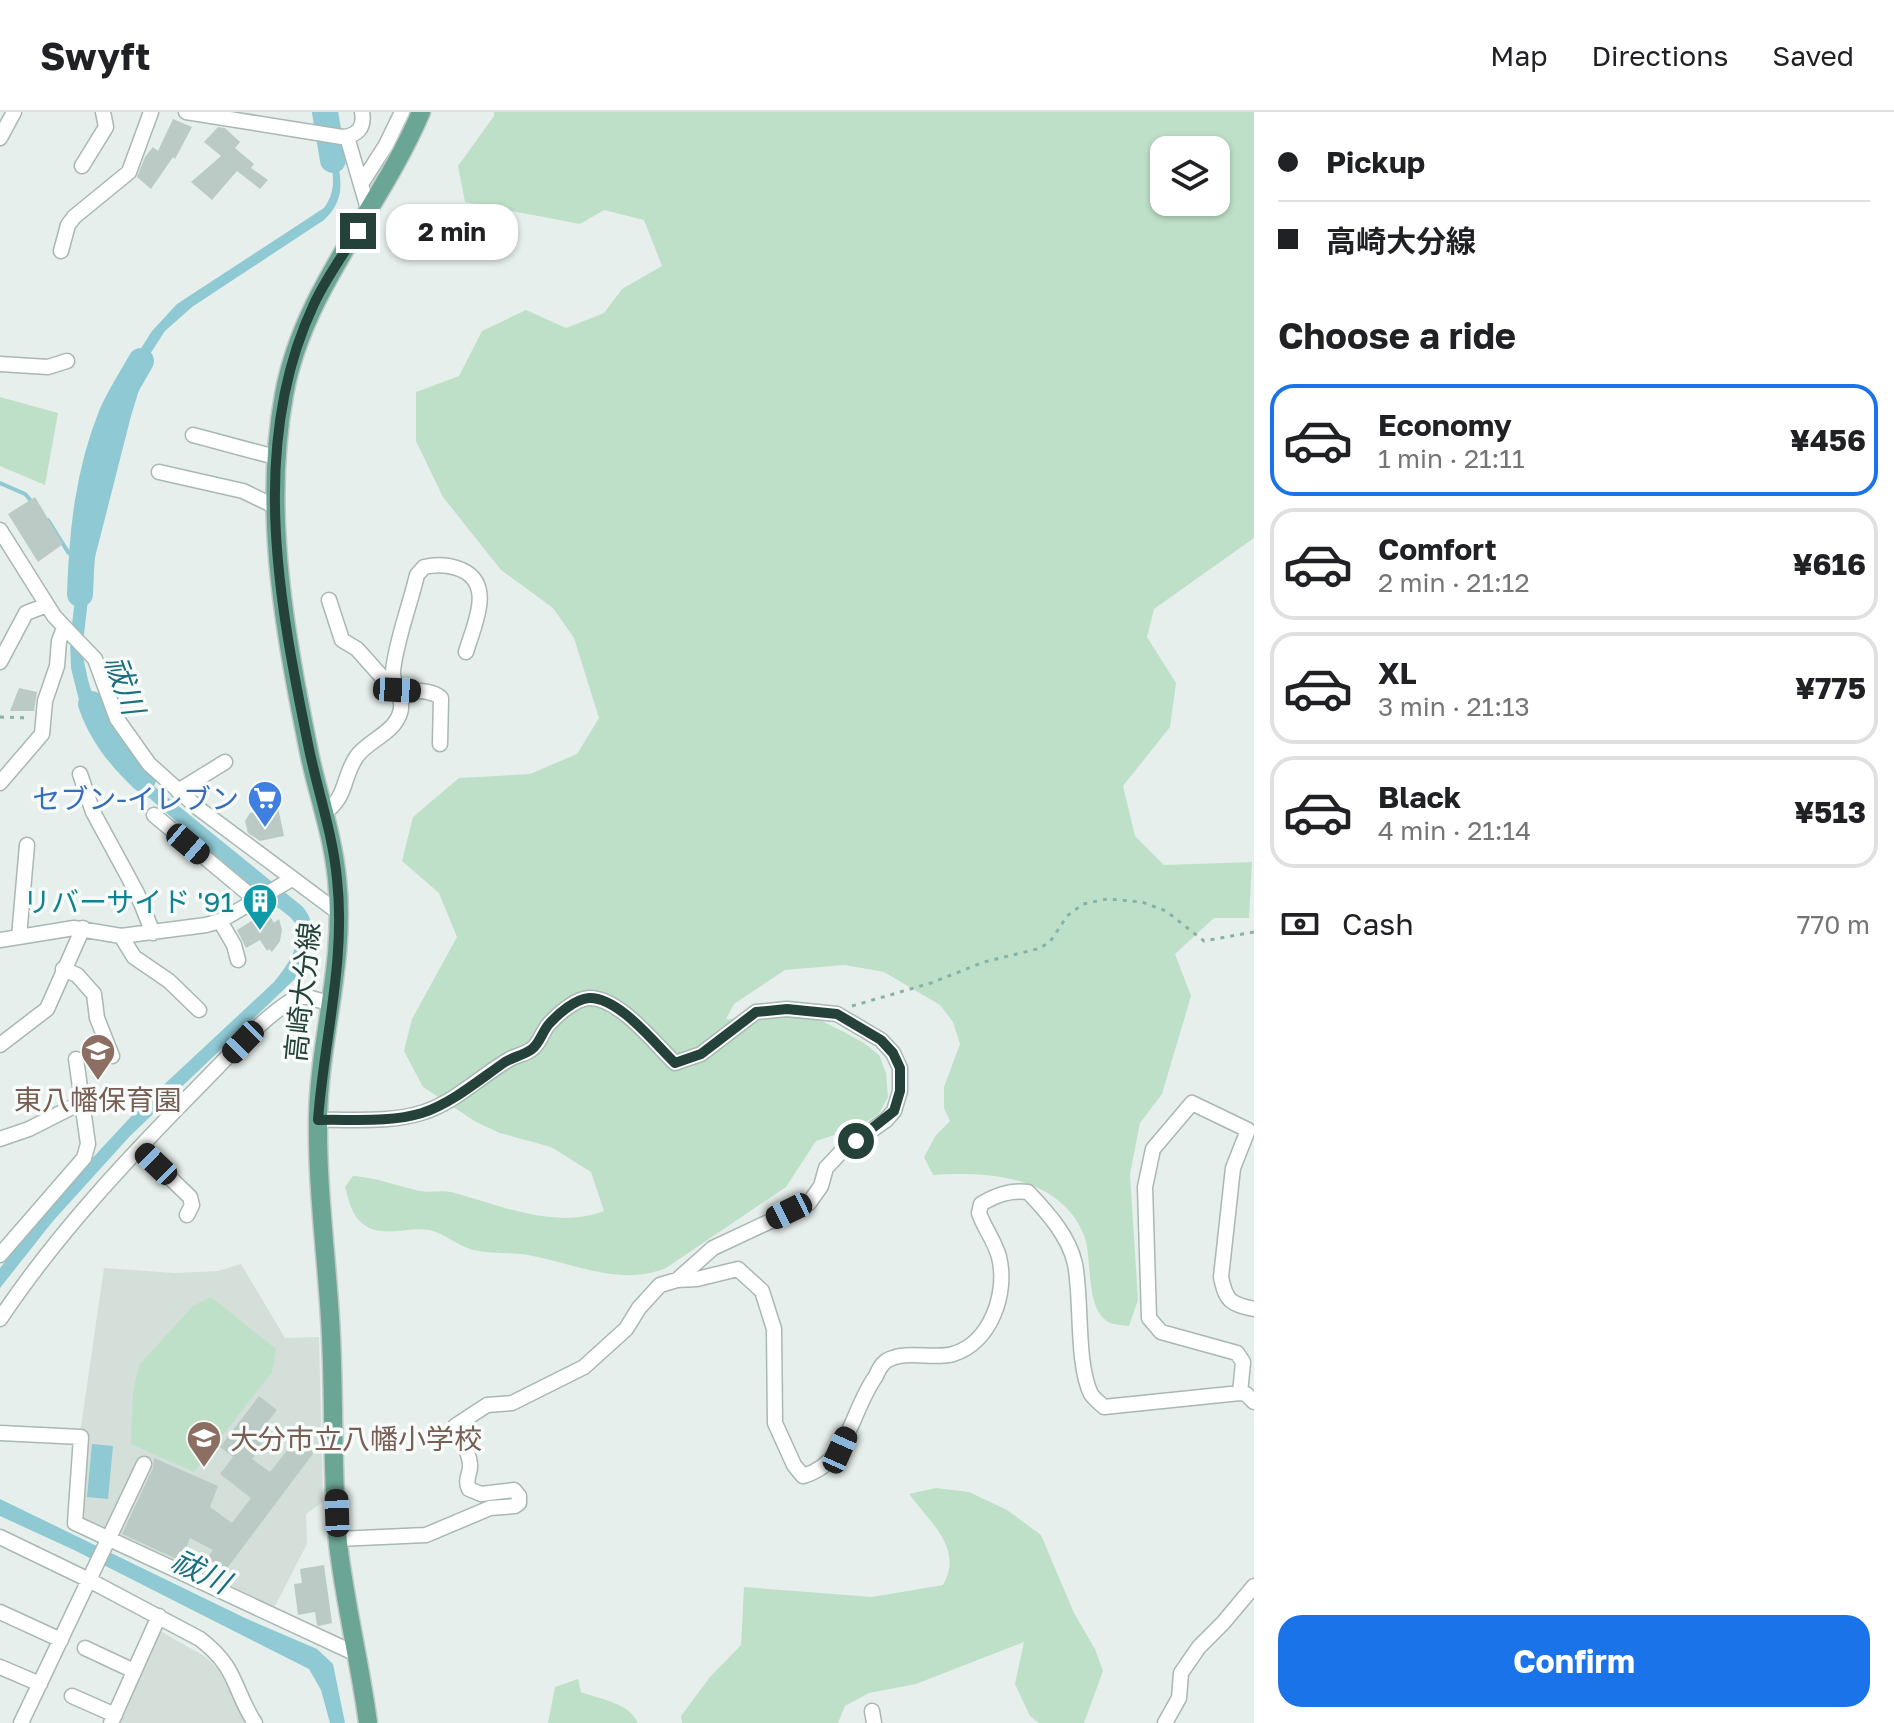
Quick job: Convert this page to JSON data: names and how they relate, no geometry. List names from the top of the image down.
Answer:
{
  "streets": {
    "main road": ["高崎大分線"]
  },
  "water": ["祓川"],
  "places": {
    "supermarket": ["セブン-イレブン"],
    "building": ["リバーサイド '91"],
    "school or university": ["東八幡保育園", "大分市立八幡小学校"]
  },
  "page": {
    "header": "Swyft",
    "nav": ["Map", "Directions", "Saved"],
    "banner": ["Pickup", "高崎大分線"],
    "bubble": "2 min",
    "heading": "Choose a ride",
    "list": [
      {
        "name": "Economy",
        "note": "1 min · 21:11",
        "value": "¥456"
      },
      {
        "name": "Comfort",
        "note": "2 min · 21:12",
        "value": "¥616"
      },
      {
        "name": "XL",
        "note": "3 min · 21:13",
        "value": "¥775"
      },
      {
        "name": "Black",
        "note": "4 min · 21:14",
        "value": "¥513"
      }
    ],
    "pay": ["Cash", "770 m"],
    "buttons": "Confirm"
  }
}
